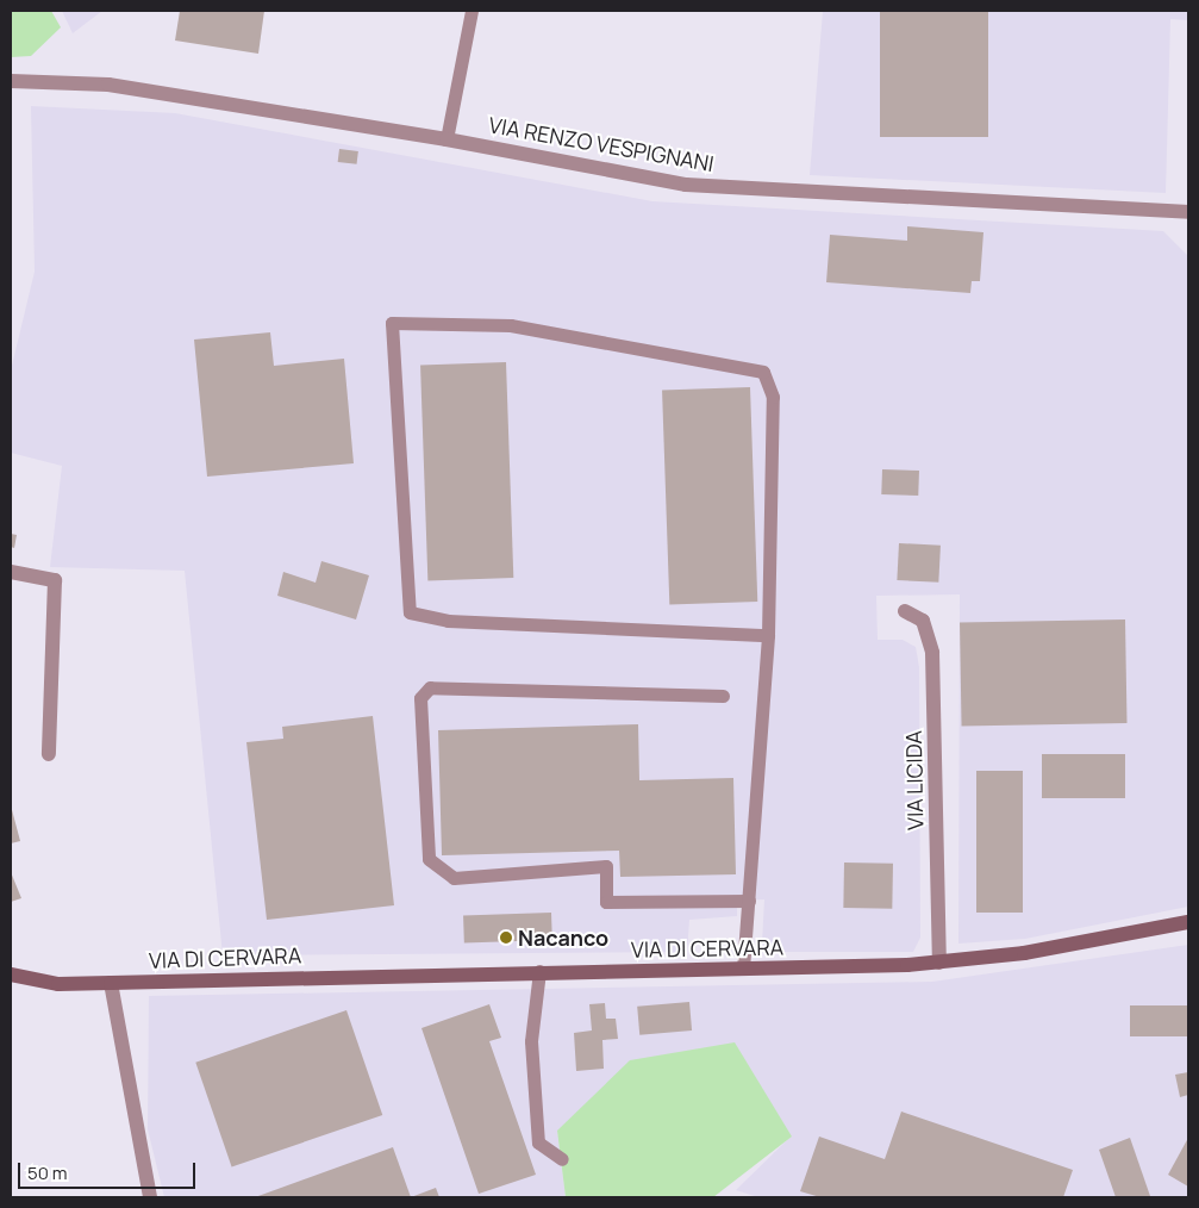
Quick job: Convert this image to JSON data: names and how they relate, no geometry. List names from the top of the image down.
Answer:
{
  "streets": {
    "street": ["VIA RENZO VESPIGNANI", "VIA LICIDA", "VIA DI CERVARA"]
  },
  "crossings": [
    ["VIA LICIDA", "VIA DI CERVARA"]
  ],
  "places": ["Nacanco"],
  "scale_bar": "50 m"
}
